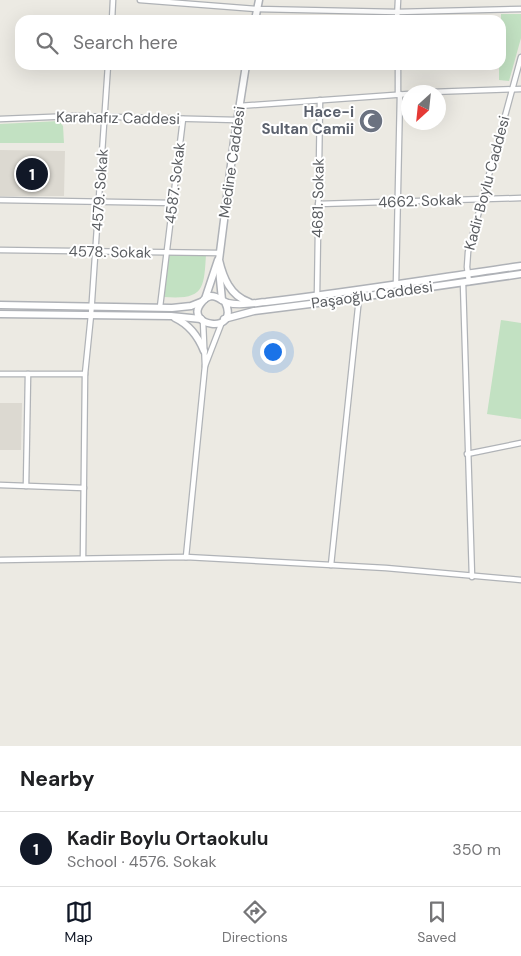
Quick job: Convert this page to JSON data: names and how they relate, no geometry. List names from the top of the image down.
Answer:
{
  "streets": {
    "street": [
      "Karahafız Caddesi",
      "Medine Caddesi",
      "4587. Sokak",
      "Kadir Boylu Caddesi",
      "4579. Sokak",
      "4681. Sokak",
      "4662. Sokak",
      "4578. Sokak",
      "Paşaoğlu Caddesi"
    ]
  },
  "crossings": [
    ["Karahafız Caddesi", "Medine Caddesi"],
    ["Karahafız Caddesi", "4587. Sokak"],
    ["Karahafız Caddesi", "4579. Sokak"],
    ["Medine Caddesi", "4578. Sokak"],
    ["Medine Caddesi", "Paşaoğlu Caddesi"],
    ["4587. Sokak", "4578. Sokak"],
    ["Kadir Boylu Caddesi", "4662. Sokak"],
    ["Kadir Boylu Caddesi", "Paşaoğlu Caddesi"],
    ["4579. Sokak", "4578. Sokak"],
    ["4681. Sokak", "4662. Sokak"],
    ["4681. Sokak", "Paşaoğlu Caddesi"]
  ],
  "places": {
    "mosque": ["Hace-i Sultan Camii"]
  },
  "north": "bottom left",
  "page": {
    "search": "Search here",
    "pins": "1",
    "heading": "Nearby",
    "list": [
      {
        "mark": "1",
        "name": "Kadir Boylu Ortaokulu",
        "note": "School · 4576. Sokak",
        "value": "350 m"
      }
    ],
    "nav": ["Map", "Directions", "Saved"]
  }
}
